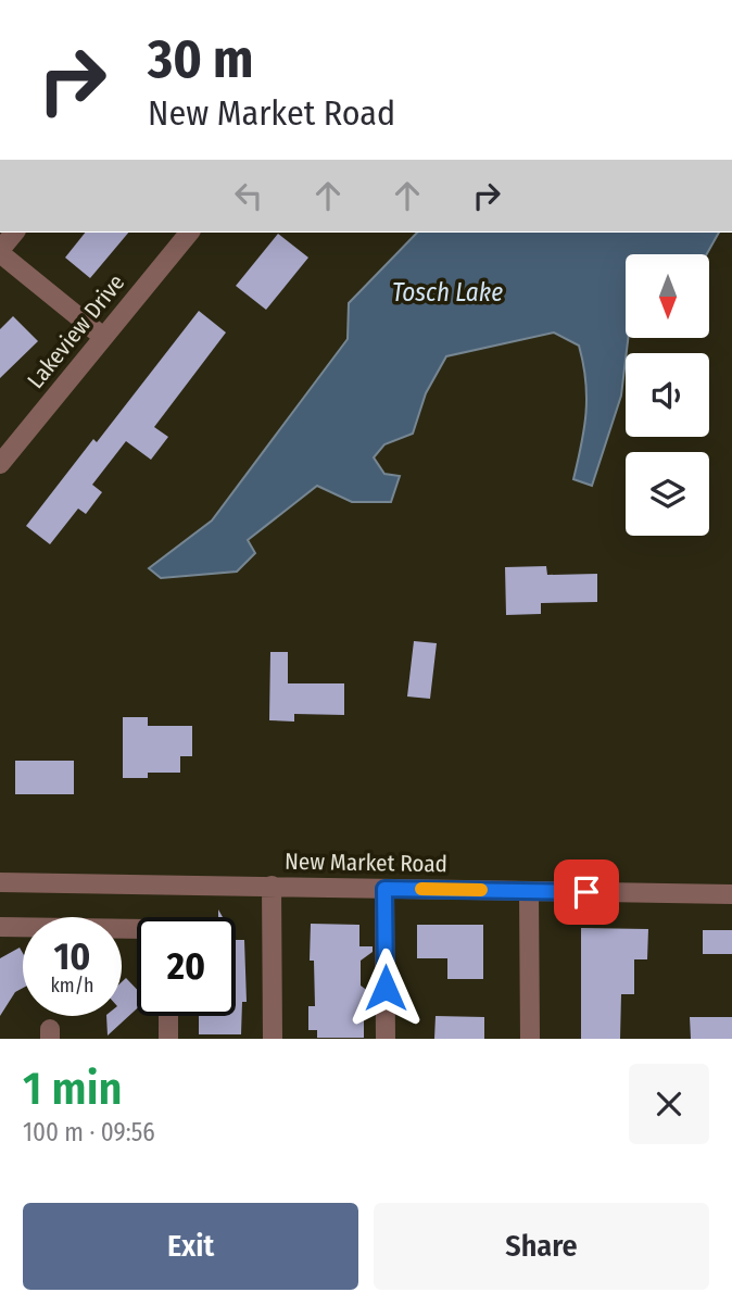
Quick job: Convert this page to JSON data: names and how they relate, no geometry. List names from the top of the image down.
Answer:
{
  "streets": {
    "street": ["Lakeview Drive", "New Market Road"]
  },
  "water": ["Tosch Lake"],
  "north": "bottom",
  "page": {
    "turn": ["30 m", "New Market Road"],
    "speed": "10 km/h",
    "limit": "20",
    "heading": ["1 min", "100 m · 09:56"],
    "buttons": ["Exit", "Share"]
  }
}
